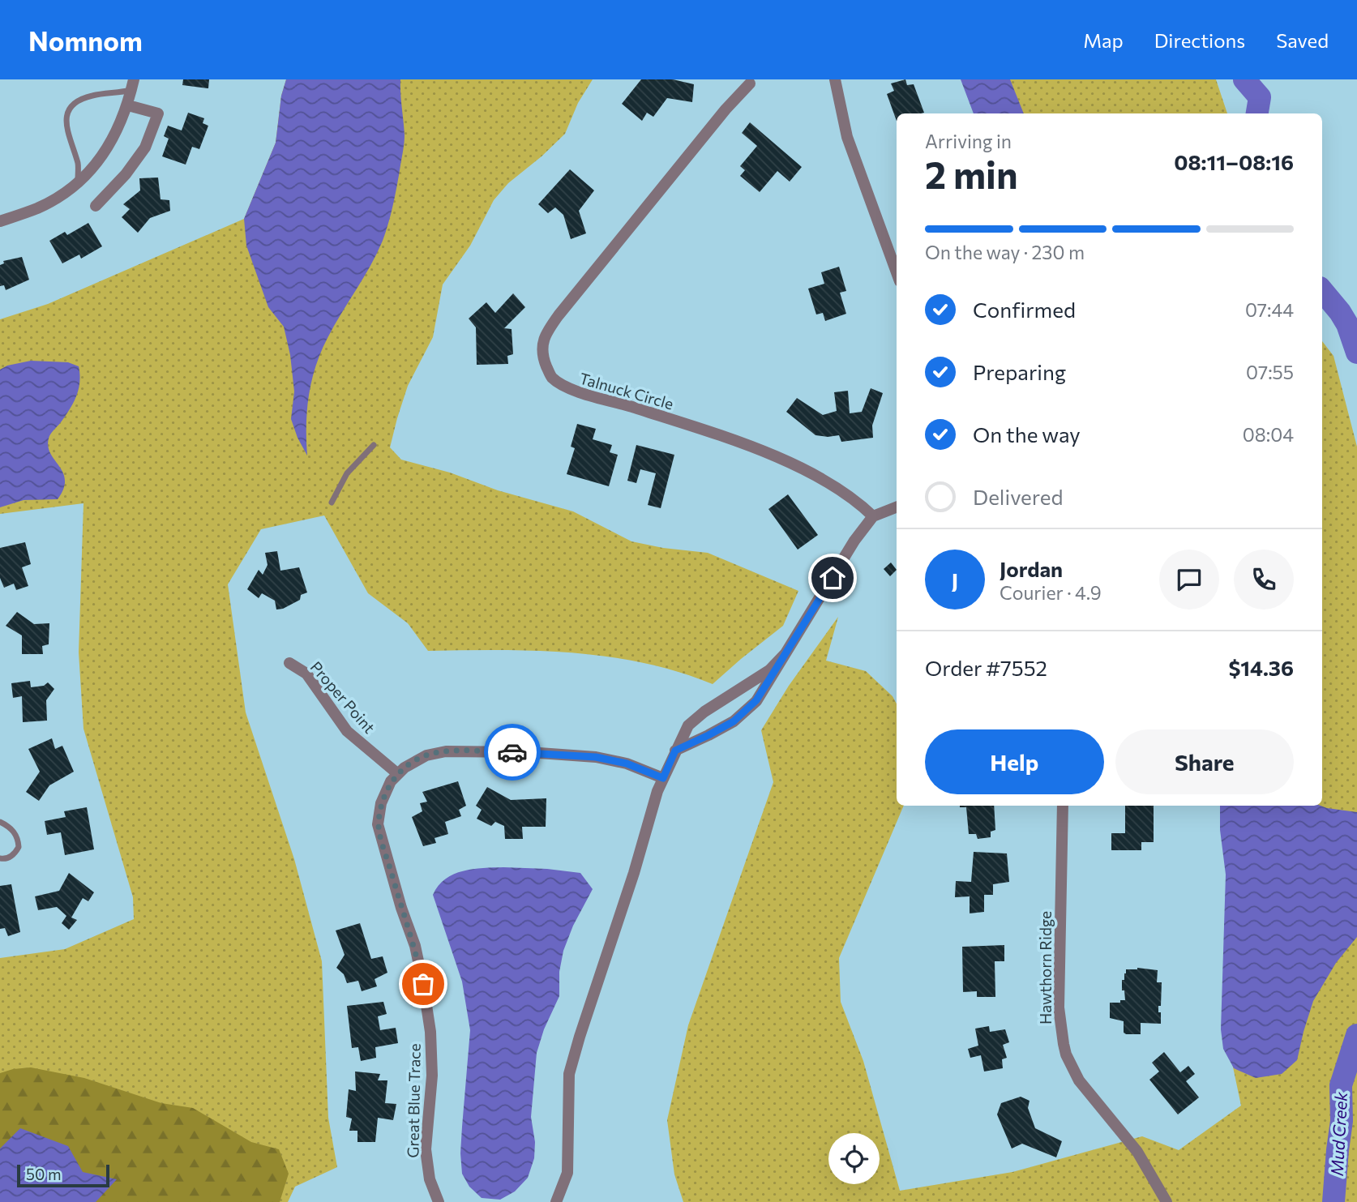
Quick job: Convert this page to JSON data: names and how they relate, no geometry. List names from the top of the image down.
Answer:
{
  "streets": {
    "street": [
      "Talnuck Circle",
      "Proper Point",
      "Hawthorn Ridge",
      "Great Blue Trace"
    ]
  },
  "crossings": [
    ["Proper Point", "Great Blue Trace"]
  ],
  "water": ["Mud Creek"],
  "scale_bar": "50 m",
  "page": {
    "header": "Nomnom",
    "nav": ["Map", "Directions", "Saved"],
    "heading": ["2 min", "Arriving in", "08:11–08:16"],
    "panel": [
      "Jordan",
      "Courier · 4.9",
      "Order #7552",
      "$14.36"
    ],
    "bar": "On the way · 230 m",
    "list": [
      ["Confirmed", "07:44"],
      ["Preparing", "07:55"],
      ["On the way", "08:04"],
      "Delivered"
    ],
    "round": "J",
    "buttons": ["Help", "Share"],
    "scale": "50 m"
  }
}
